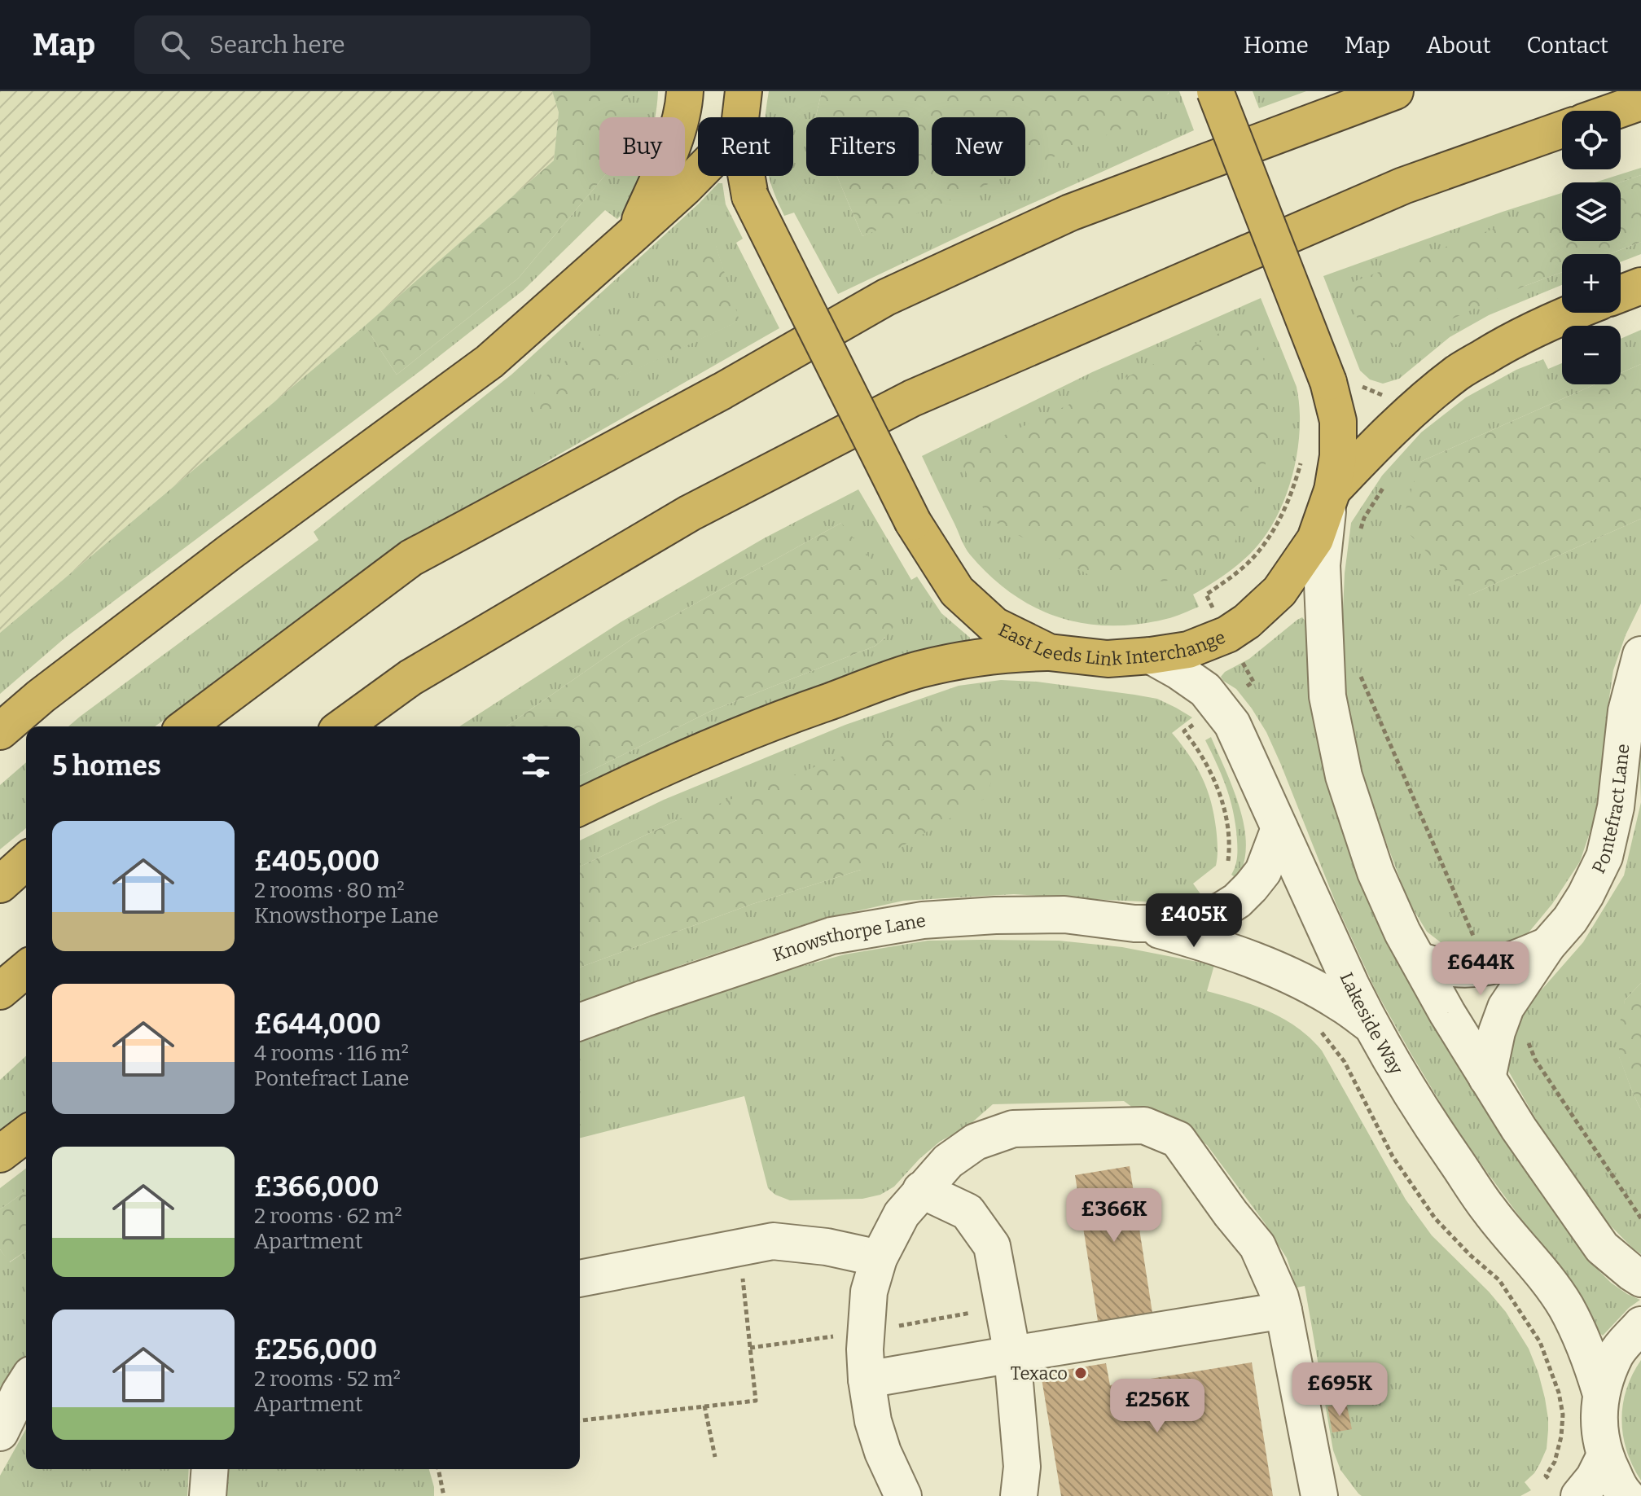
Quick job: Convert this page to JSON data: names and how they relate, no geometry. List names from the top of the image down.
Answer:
{
  "streets": {
    "highway": ["East Leeds Link Interchange"],
    "street": ["Pontefract Lane", "Knowsthorpe Lane", "Lakeside Way"]
  },
  "crossings": [
    ["East Leeds Link Interchange", "Lakeside Way"],
    ["Knowsthorpe Lane", "Lakeside Way"]
  ],
  "places": ["Texaco"],
  "page": {
    "header": "Map",
    "search": "Search here",
    "nav": [
      "Home",
      "Map",
      "About",
      "Contact"
    ],
    "map_buttons": ["+", "−"],
    "chip": [
      "Buy",
      "Rent",
      "Filters",
      "New"
    ],
    "heading": "5 homes",
    "list": [
      {
        "name": "£405,000",
        "note": "2 rooms · 80 m² · Knowsthorpe Lane"
      },
      {
        "name": "£644,000",
        "note": "4 rooms · 116 m² · Pontefract Lane"
      },
      {
        "name": "£366,000",
        "note": "2 rooms · 62 m² · Apartment"
      },
      {
        "name": "£256,000",
        "note": "2 rooms · 52 m² · Apartment"
      }
    ],
    "price": [
      "£405K",
      "£644K",
      "£366K",
      "£695K",
      "£256K"
    ]
  }
}
